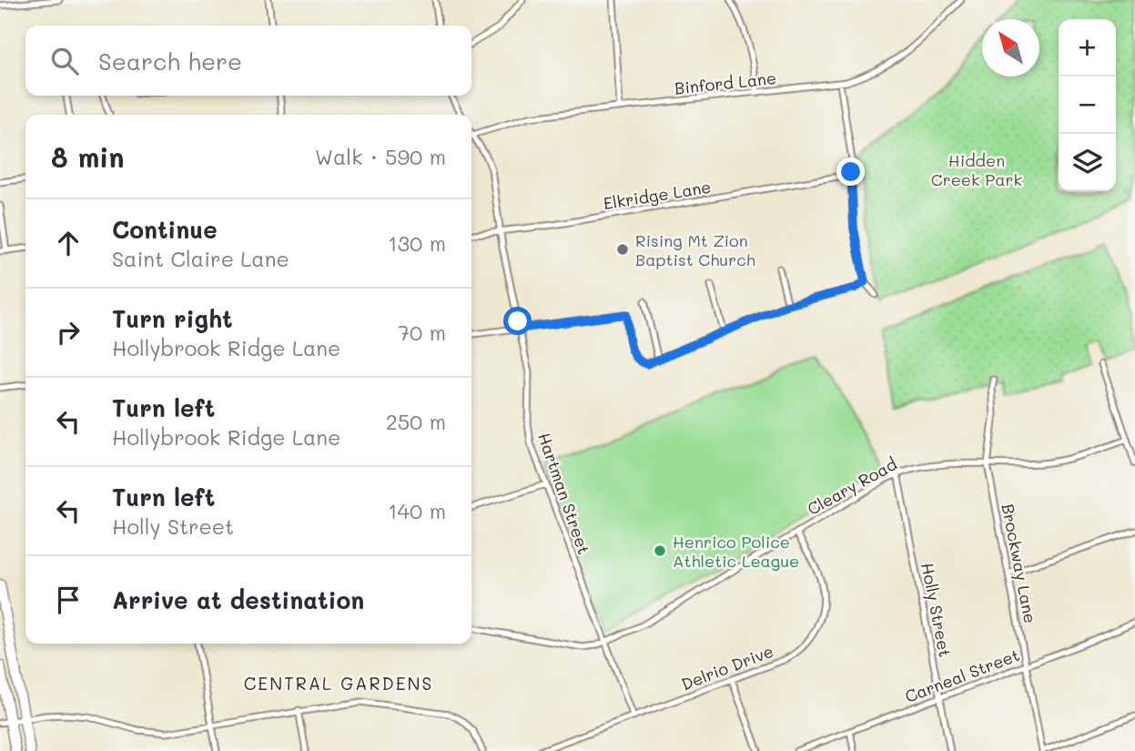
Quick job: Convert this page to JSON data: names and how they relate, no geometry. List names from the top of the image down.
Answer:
{
  "streets": {
    "street": [
      "Binford Lane",
      "Elkridge Lane",
      "Cleary Road",
      "Hartman Street",
      "Brockway Lane",
      "Holly Street",
      "Delrio Drive",
      "Carneal Street"
    ]
  },
  "crossings": [
    ["Elkridge Lane", "Hartman Street"],
    ["Cleary Road", "Hartman Street"],
    ["Cleary Road", "Brockway Lane"],
    ["Cleary Road", "Holly Street"],
    ["Cleary Road", "Delrio Drive"],
    ["Hartman Street", "Delrio Drive"],
    ["Brockway Lane", "Carneal Street"],
    ["Holly Street", "Carneal Street"]
  ],
  "districts": ["CENTRAL GARDENS"],
  "parks": ["Hidden Creek Park"],
  "places": ["Rising Mt Zion Baptist Church", "Henrico Police Athletic League"],
  "north": "top left",
  "page": {
    "map_buttons": ["+", "−"],
    "search": "Search here",
    "heading": ["8 min", "Walk · 590 m"],
    "list": [
      ["Continue", "Saint Claire Lane", "130 m"],
      ["Turn right", "Hollybrook Ridge Lane", "70 m"],
      ["Turn left", "Hollybrook Ridge Lane", "250 m"],
      ["Turn left", "Holly Street", "140 m"],
      "Arrive at destination"
    ]
  }
}
